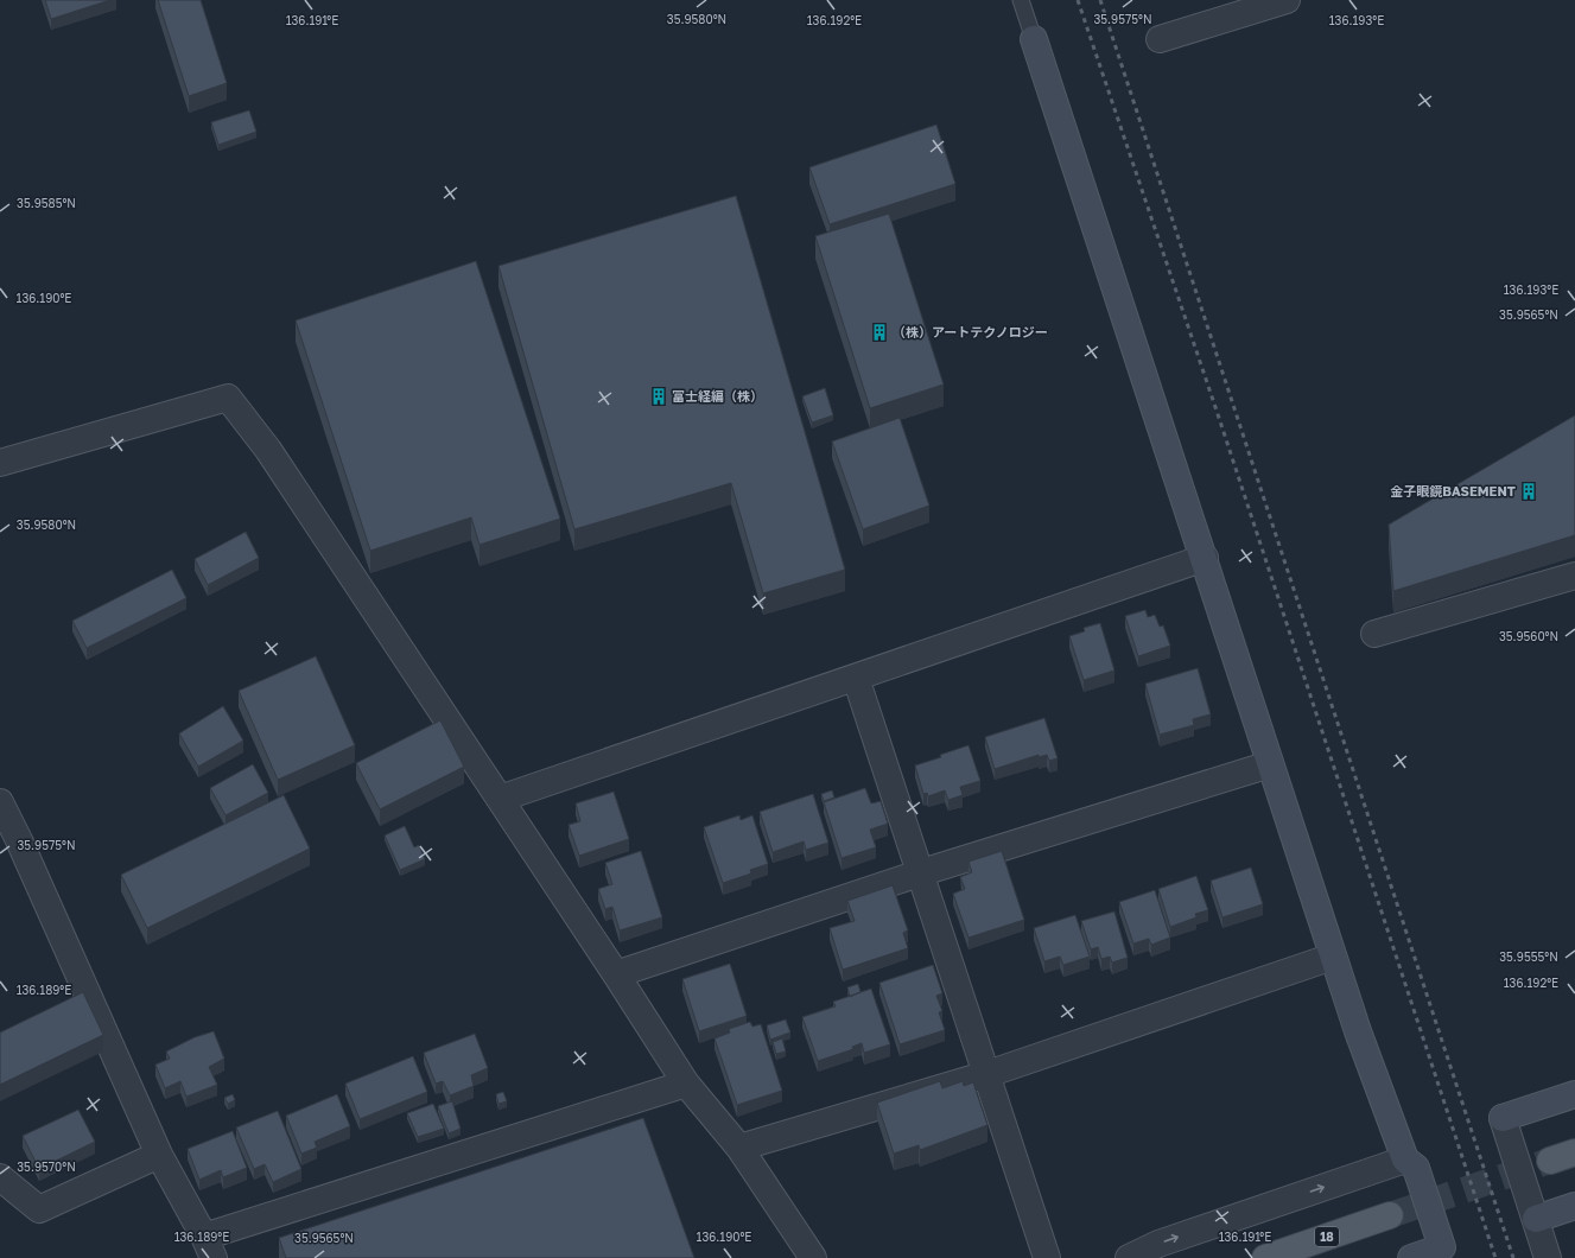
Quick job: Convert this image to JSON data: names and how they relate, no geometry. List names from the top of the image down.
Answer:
{
  "streets": {
    "main road": ["18"]
  },
  "places": {
    "building": ["（株）アートテクノロジー", "冨士経編（株）", "金子眼鏡BASEMENT"]
  },
  "coordinates": [
    "35.9580°N",
    "35.9575°N",
    "136.191°E",
    "136.192°E",
    "136.193°E",
    "35.9585°N",
    "136.190°E",
    "35.9565°N",
    "35.9560°N",
    "35.9555°N",
    "136.189°E",
    "35.9570°N"
  ]
}
